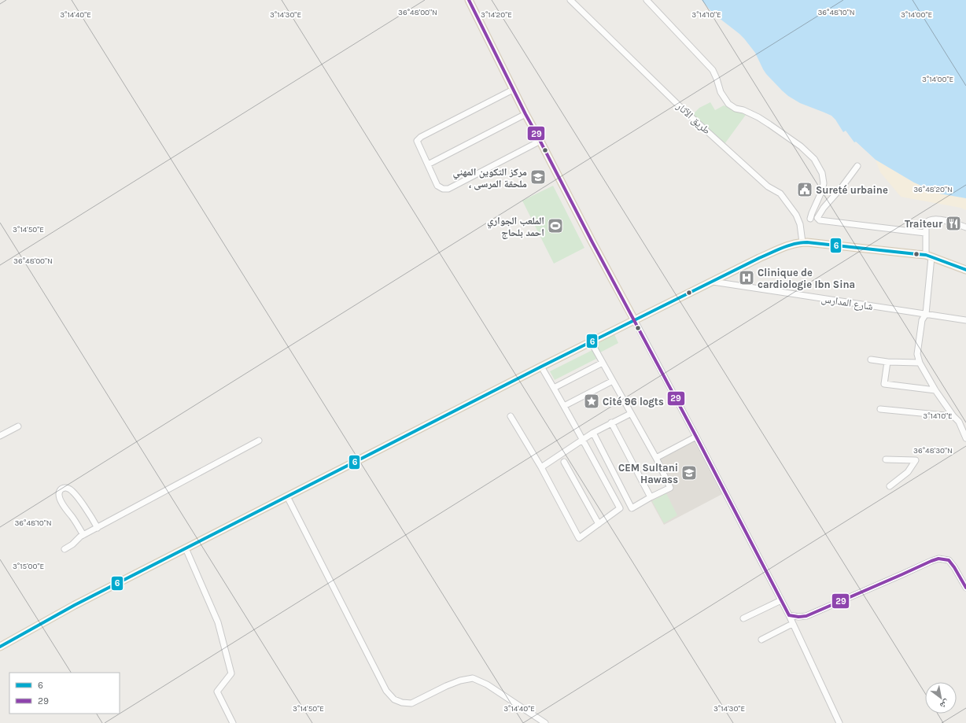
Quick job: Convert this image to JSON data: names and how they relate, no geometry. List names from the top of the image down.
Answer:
{
  "streets": {
    "street": ["طريق الآثار", "شارع المدارس"]
  },
  "places": {
    "school or university": ["مركز التكوين المهني ، ملحقة المرسى", "CEM Sultani Hawass"],
    "public building": ["Sureté urbaine"],
    "restaurant": ["Traiteur"],
    "sports": ["الملعب الجواري احمد بلحاج"],
    "hospital": ["Clinique de cardiologie Ibn Sina"],
    "place": ["Cité 96 logts"]
  },
  "lines": ["transit line 29", "transit line 6"],
  "legend": ["6", "29"],
  "north": "bottom right",
  "coordinates": [
    "36°48'10\"N",
    "36°48'00\"N",
    "3°14'00\"E",
    "3°14'40\"E",
    "3°14'30\"E",
    "3°14'20\"E",
    "3°14'10\"E",
    "36°48'20\"N",
    "3°14'50\"E",
    "36°48'30\"N",
    "3°15'00\"E"
  ]
}
